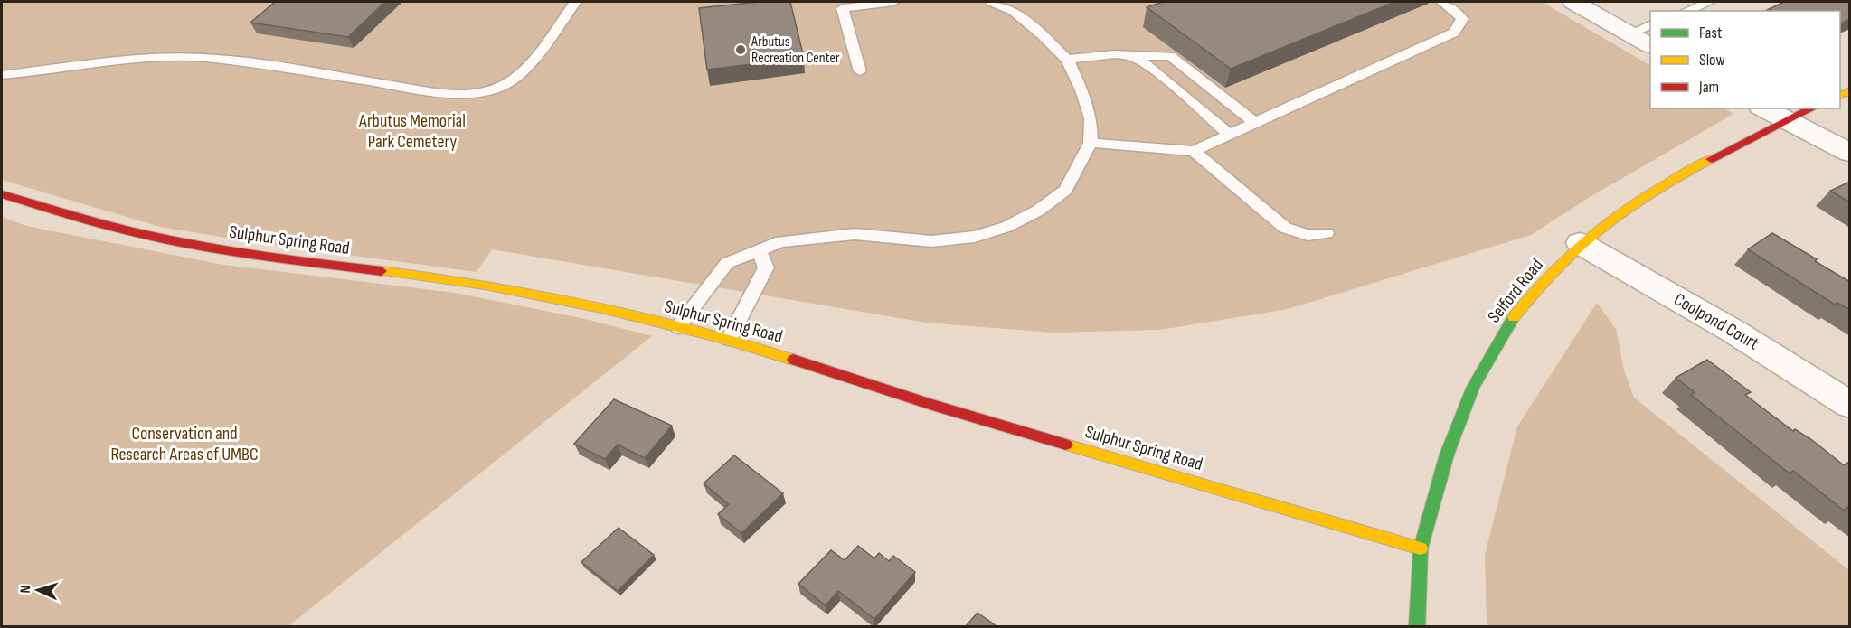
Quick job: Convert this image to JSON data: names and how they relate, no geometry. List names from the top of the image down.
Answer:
{
  "streets": {
    "main road": ["Sulphur Spring Road", "Selford Road"],
    "street": ["Coolpond Court"]
  },
  "crossings": [
    ["Sulphur Spring Road", "Selford Road"],
    ["Selford Road", "Coolpond Court"]
  ],
  "parks": ["Arbutus Memorial Park Cemetery", "Conservation and Research Areas of UMBC"],
  "places": ["Arbutus Recreation Center"],
  "legend": ["Fast", "Slow", "Jam"],
  "north": "left"
}
